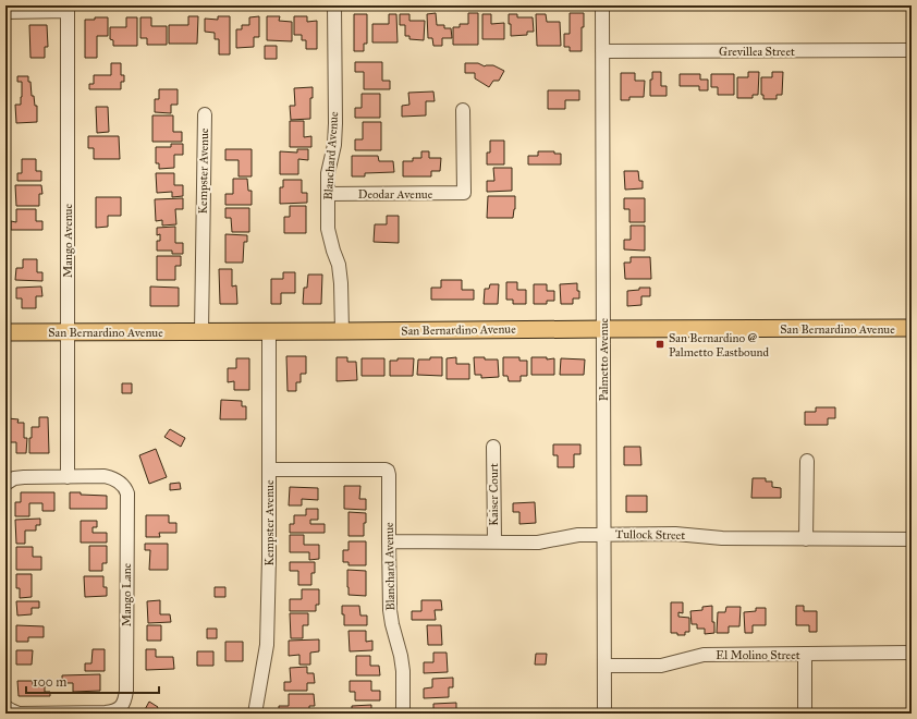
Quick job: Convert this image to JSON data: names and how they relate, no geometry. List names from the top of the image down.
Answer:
{
  "streets": {
    "main road": ["San Bernardino Avenue"],
    "street": [
      "Grevillea Street",
      "Blanchard Avenue",
      "Kempster Avenue",
      "Deodar Avenue",
      "Mango Avenue",
      "Palmetto Avenue",
      "Kaiser Court",
      "Tullock Street",
      "Mango Lane",
      "El Molino Street"
    ]
  },
  "crossings": [
    ["Grevillea Street", "Palmetto Avenue"],
    ["Blanchard Avenue", "Kempster Avenue"],
    ["Blanchard Avenue", "Deodar Avenue"],
    ["Blanchard Avenue", "San Bernardino Avenue"],
    ["Blanchard Avenue", "Tullock Street"],
    ["Kempster Avenue", "San Bernardino Avenue"],
    ["Mango Avenue", "San Bernardino Avenue"],
    ["Mango Avenue", "Mango Lane"],
    ["San Bernardino Avenue", "Palmetto Avenue"],
    ["Palmetto Avenue", "Tullock Street"],
    ["Palmetto Avenue", "El Molino Street"],
    ["Kaiser Court", "Tullock Street"]
  ],
  "places": {
    "transit": ["San Bernardino @ Palmetto Eastbound"]
  },
  "scale_bar": "100 m"
}
